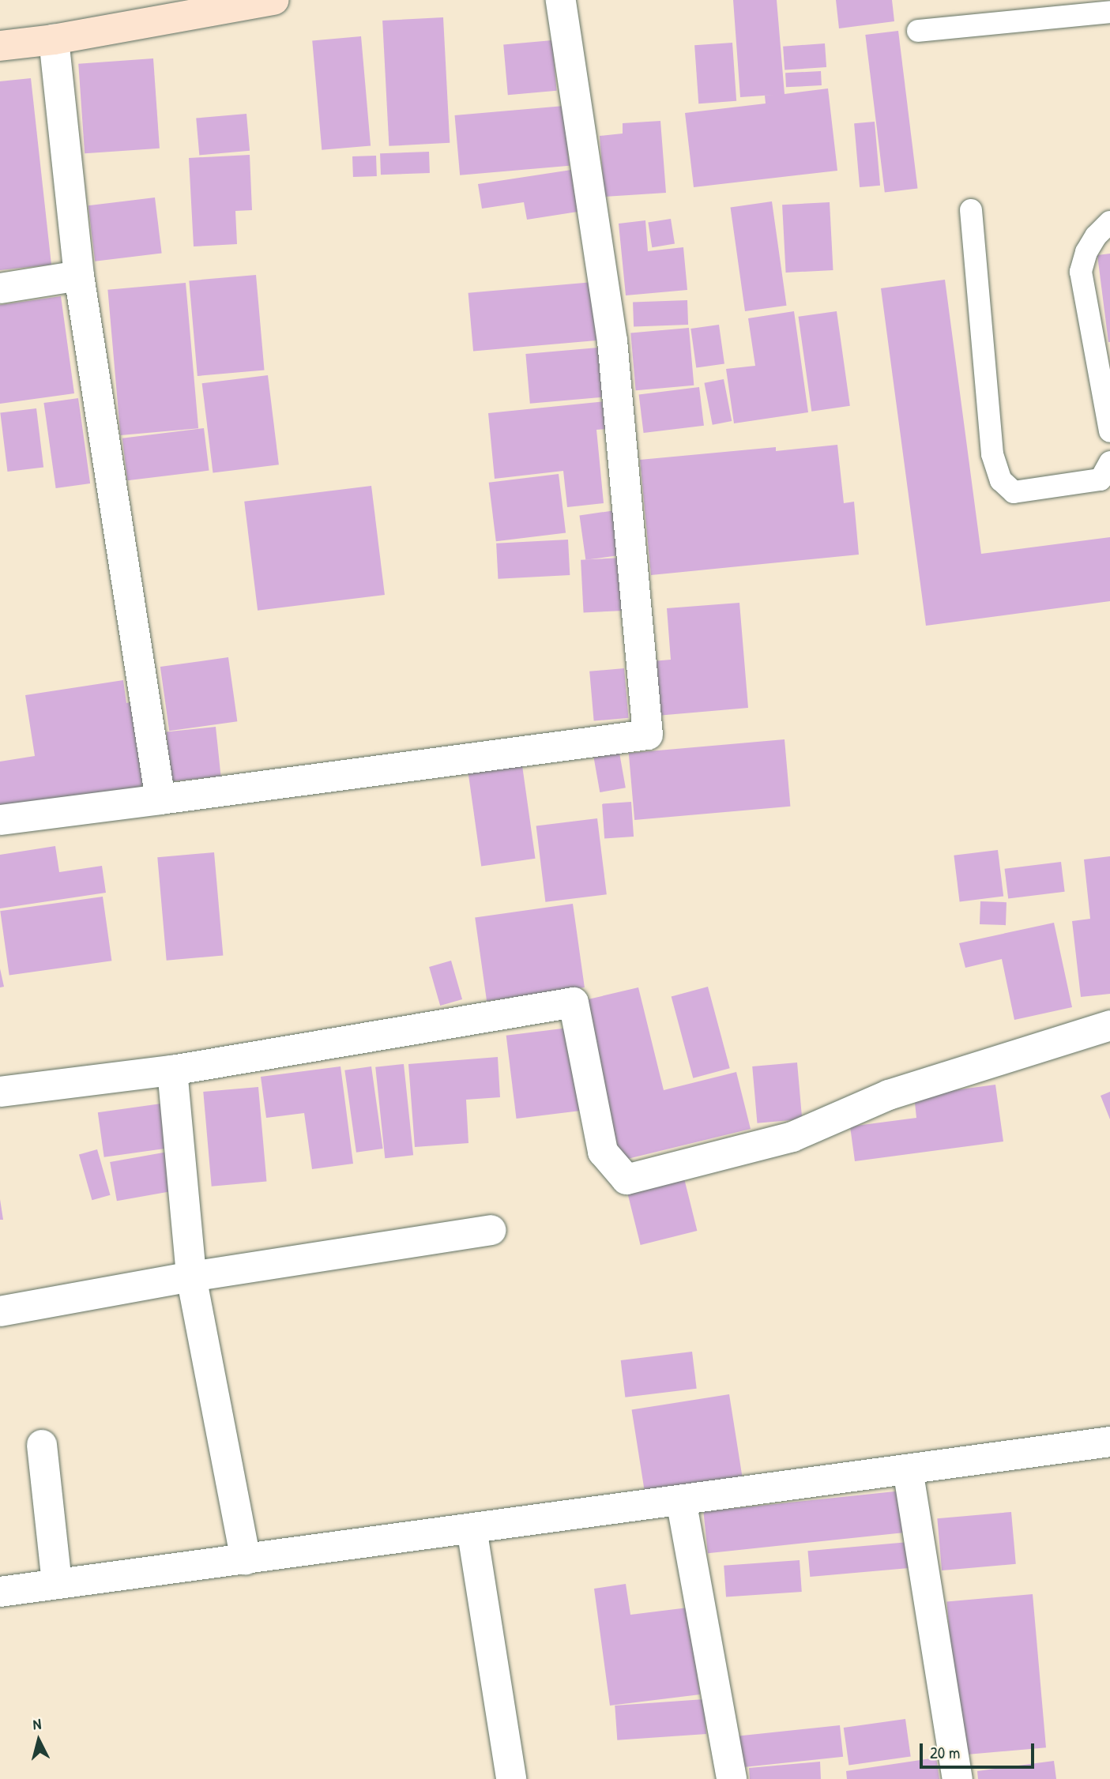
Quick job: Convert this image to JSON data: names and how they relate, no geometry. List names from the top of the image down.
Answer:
{
  "scale_bar": "20 m",
  "north": "top"
}
